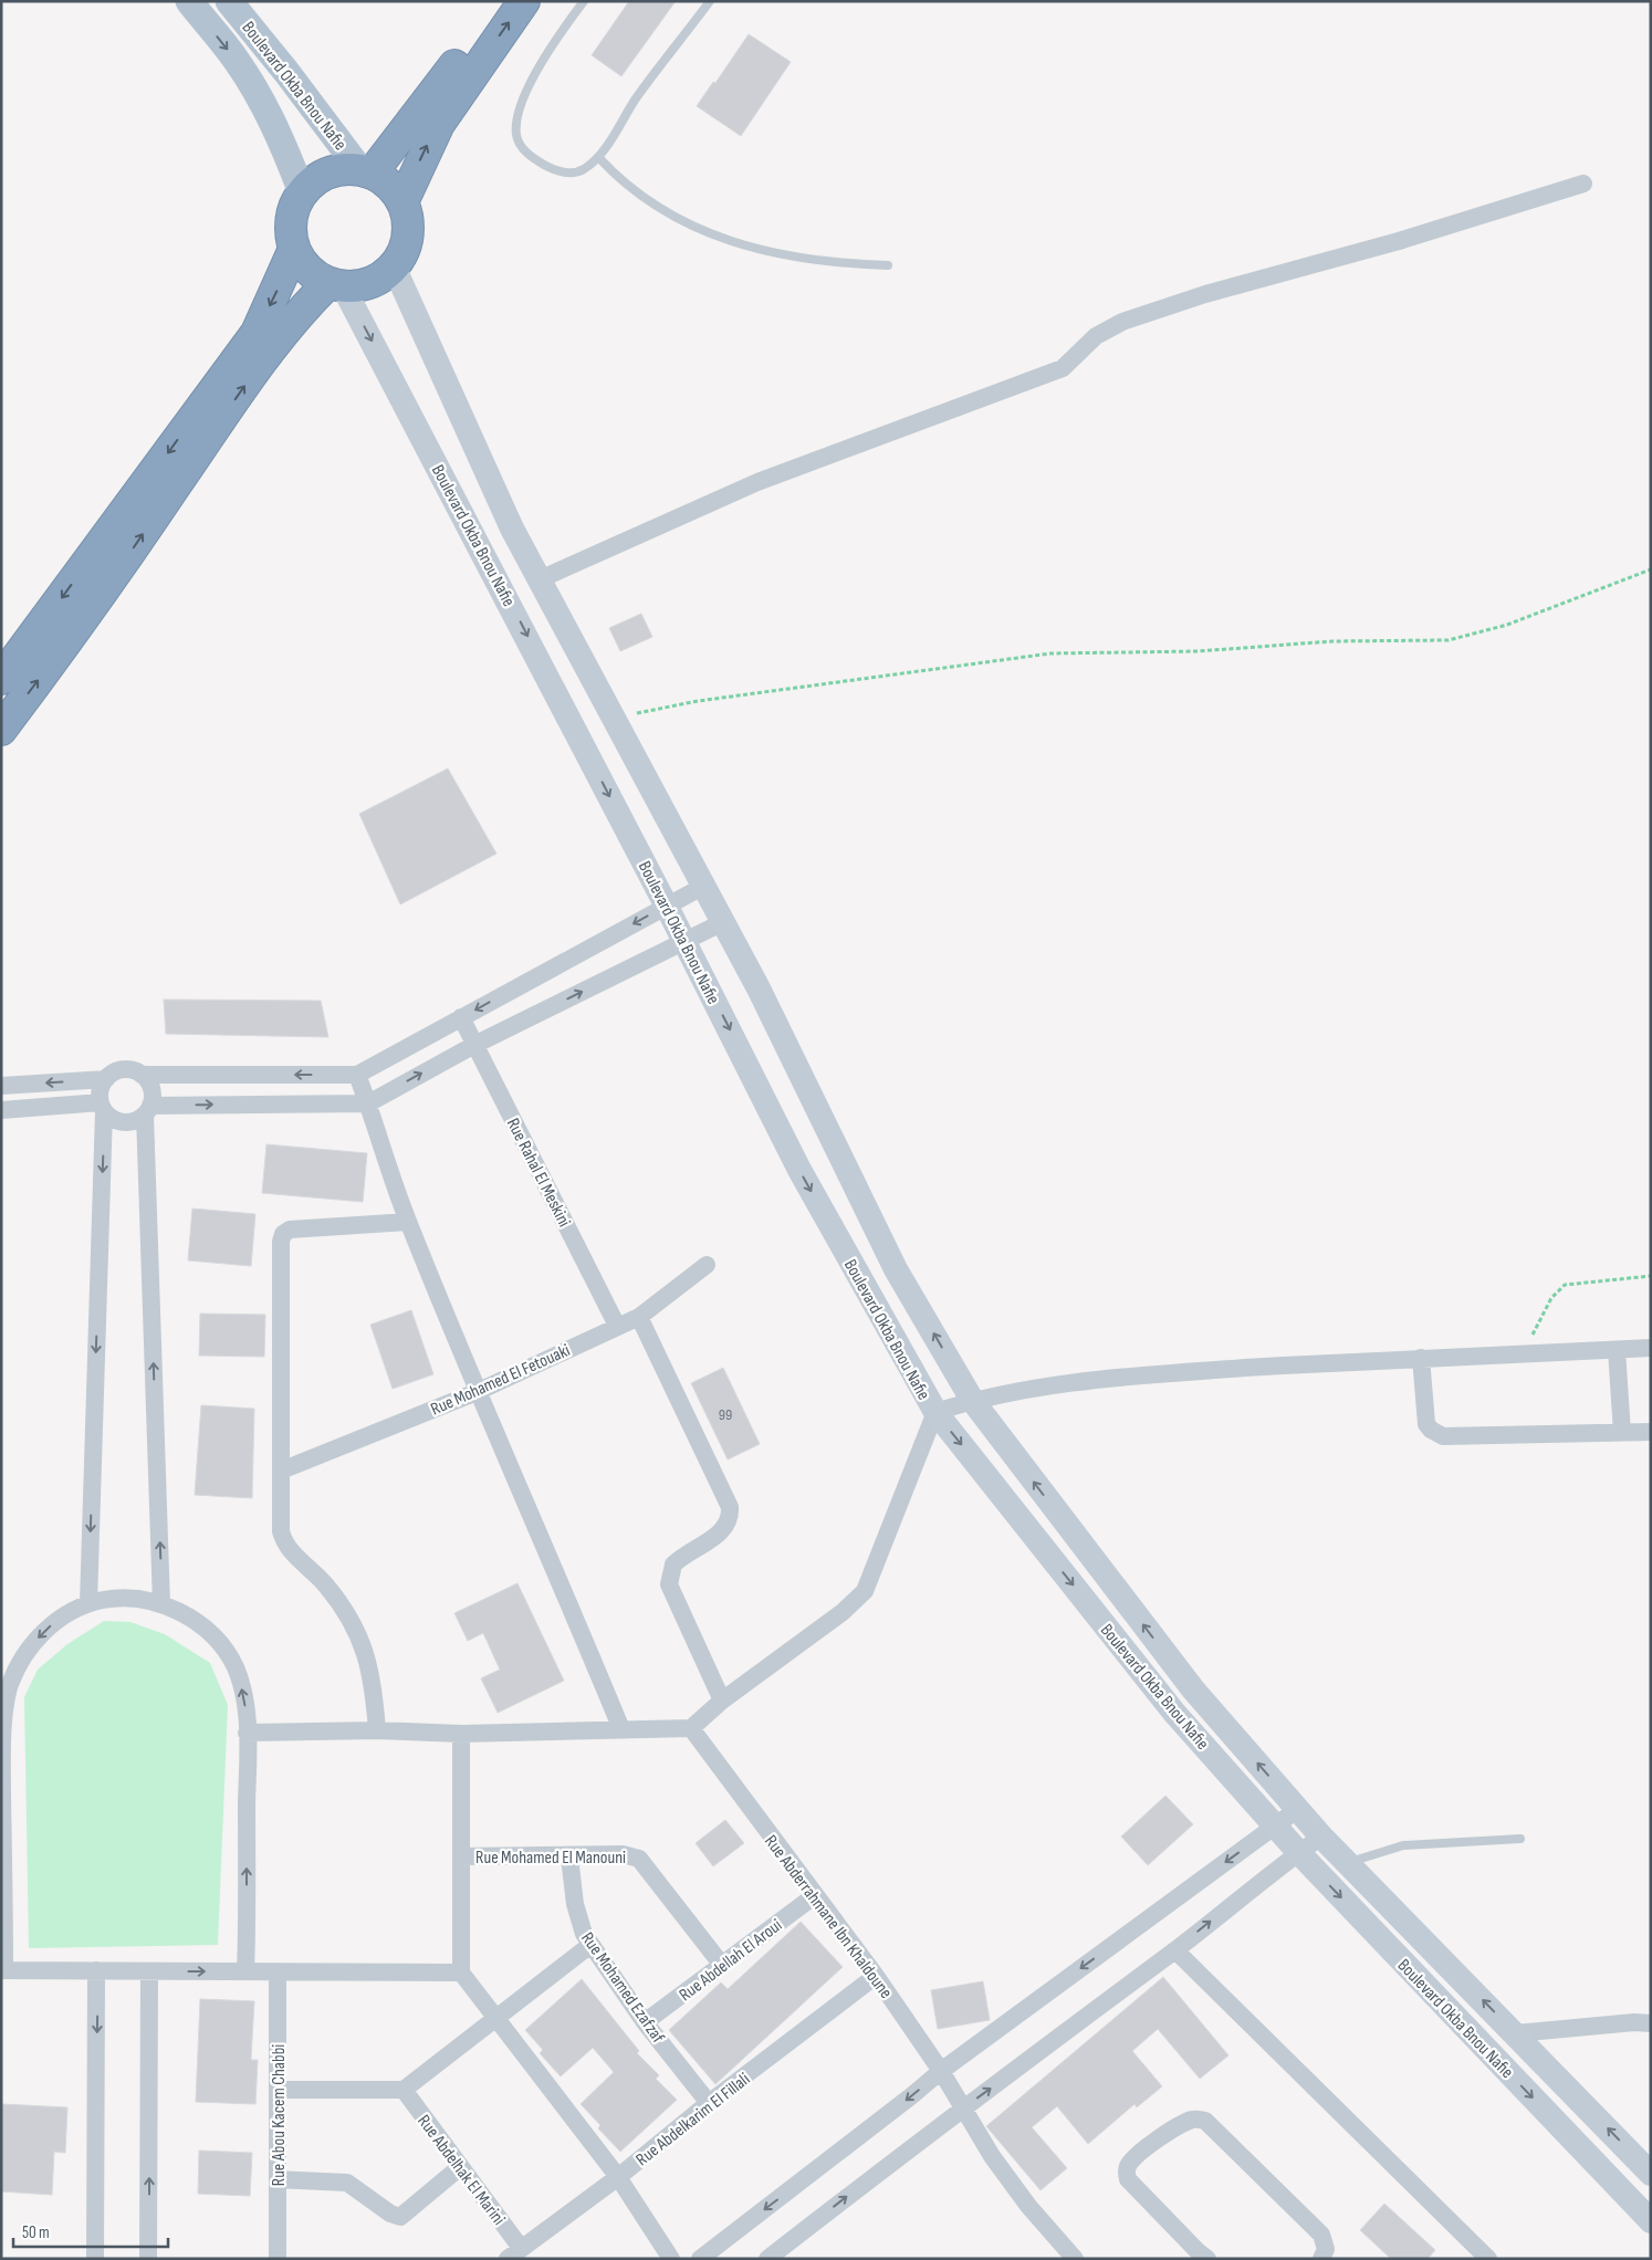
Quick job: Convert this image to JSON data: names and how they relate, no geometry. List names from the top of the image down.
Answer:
{
  "streets": {
    "main road": ["Boulevard Okba Bnou Nafie"],
    "street": [
      "Rue Rahal El Meskini",
      "Rue Mohamed El Fetouaki",
      "Rue Mohamed El Manouni",
      "Rue Abderrahmane Ibn Khaldoune",
      "Rue Abdellah El Aroui",
      "Rue Mohamed Ezafzaf",
      "Rue Abou Kacem Chabbi",
      "Rue Abdelkarim El Fillali",
      "Rue Abdelhak El Marini"
    ]
  },
  "crossings": [
    ["Rue Rahal El Meskini", "Rue Mohamed El Fetouaki"],
    ["Rue Mohamed El Manouni", "Rue Abdellah El Aroui"],
    ["Rue Mohamed El Manouni", "Rue Mohamed Ezafzaf"],
    ["Rue Abderrahmane Ibn Khaldoune", "Rue Abdellah El Aroui"],
    ["Rue Abderrahmane Ibn Khaldoune", "Rue Abdelkarim El Fillali"],
    ["Rue Abdellah El Aroui", "Rue Mohamed Ezafzaf"],
    ["Rue Mohamed Ezafzaf", "Rue Abdelkarim El Fillali"],
    ["Rue Abdelkarim El Fillali", "Rue Abdelhak El Marini"]
  ],
  "house_numbers": ["99"],
  "scale_bar": "50 m"
}
